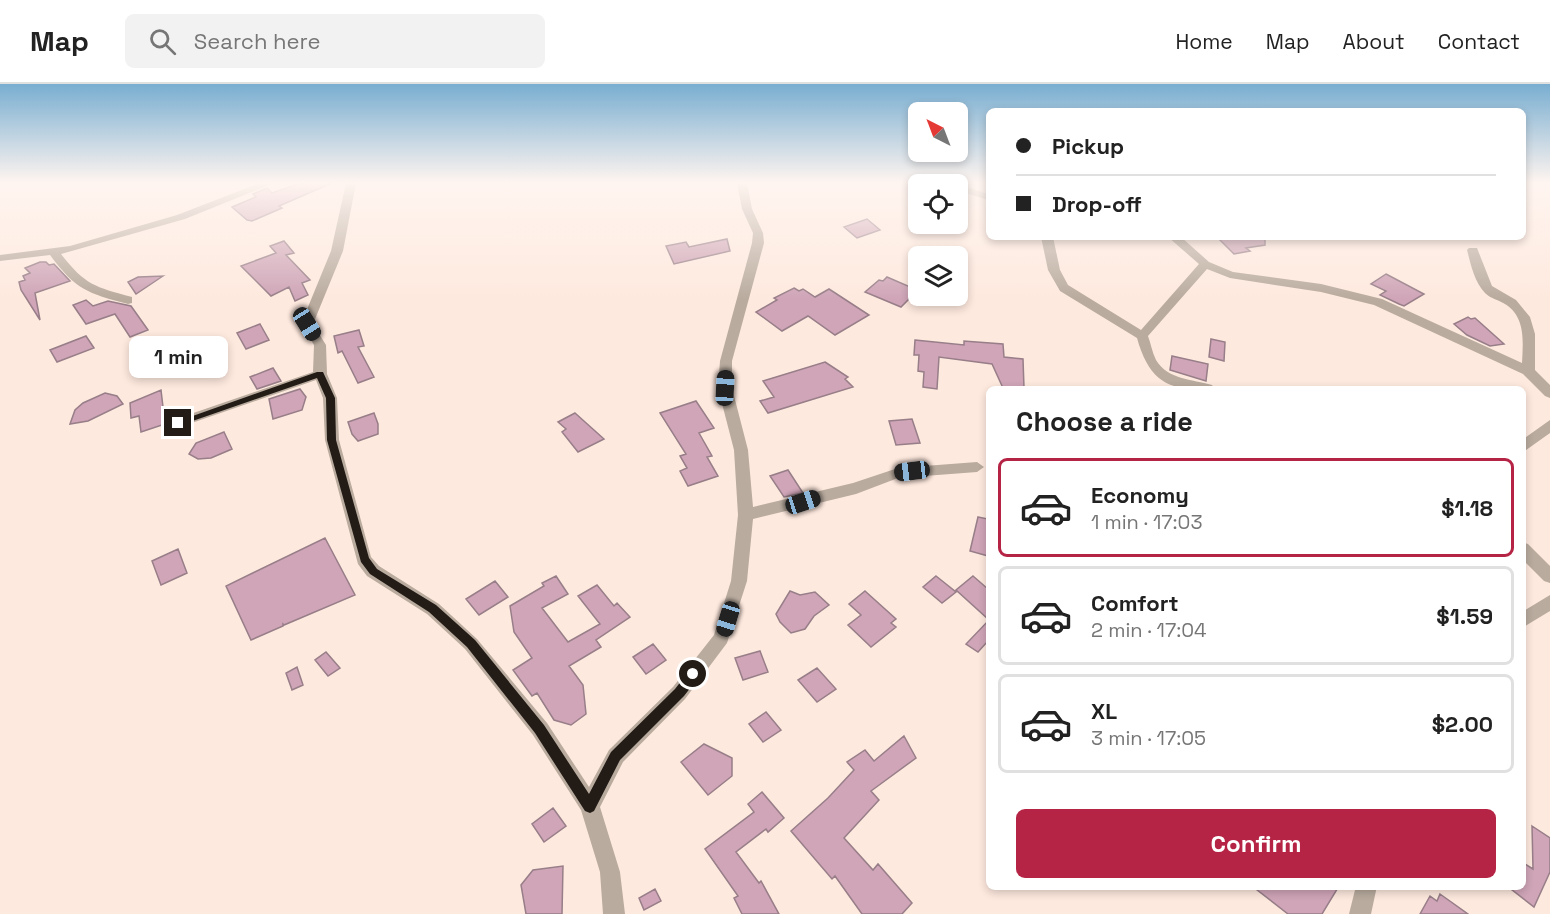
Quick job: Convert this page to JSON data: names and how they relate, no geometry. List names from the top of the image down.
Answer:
{
  "north": "top left",
  "page": {
    "header": "Map",
    "search": "Search here",
    "nav": [
      "Home",
      "Map",
      "About",
      "Contact"
    ],
    "banner": ["Pickup", "Drop-off"],
    "bubble": "1 min",
    "heading": "Choose a ride",
    "list": [
      {
        "name": "Economy",
        "note": "1 min · 17:03",
        "value": "$1.18"
      },
      {
        "name": "Comfort",
        "note": "2 min · 17:04",
        "value": "$1.59"
      },
      {
        "name": "XL",
        "note": "3 min · 17:05",
        "value": "$2.00"
      }
    ],
    "buttons": "Confirm"
  }
}
